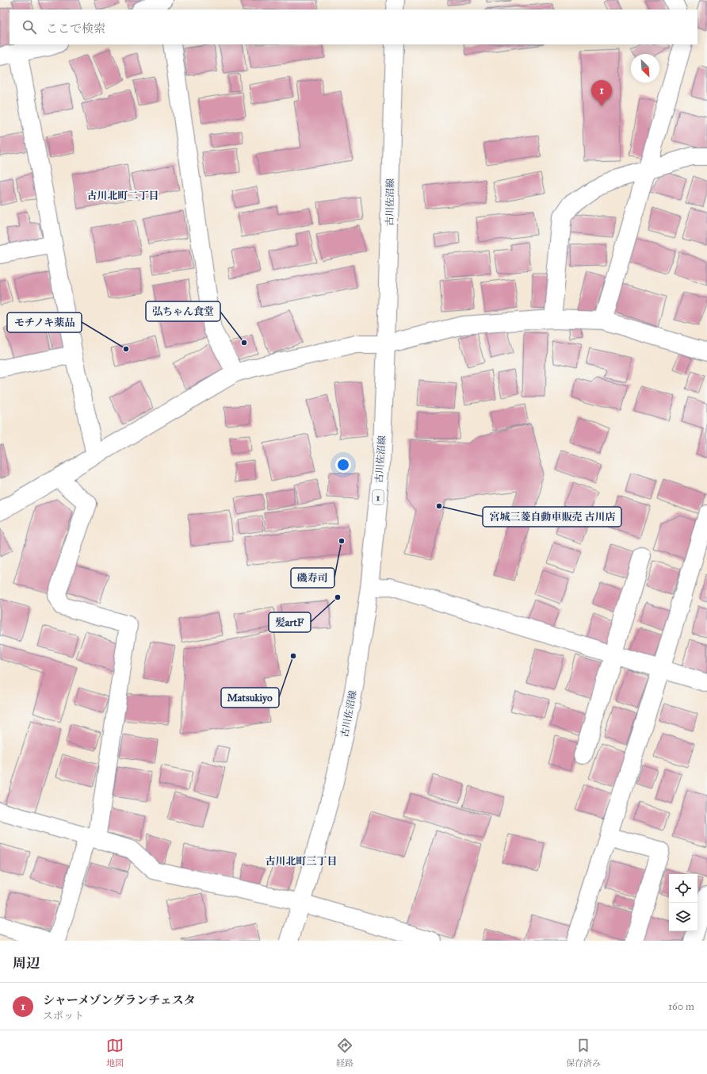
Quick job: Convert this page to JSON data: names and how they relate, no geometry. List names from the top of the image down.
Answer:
{
  "streets": {
    "street": ["古川佐沼線", "1"]
  },
  "districts": ["古川北町二丁目", "古川北町三丁目"],
  "places": [
    "弘ちゃん食堂",
    "モチノキ薬品",
    "宮城三菱自動車販売 古川店",
    "磯寿司",
    "髪artF",
    "Matsukiyo"
  ],
  "north": "bottom right",
  "page": {
    "search": "ここで検索",
    "pins": "1",
    "heading": "周辺",
    "list": [
      {
        "mark": "1",
        "name": "シャーメゾングランチェスタ",
        "note": "スポット",
        "value": "160 m"
      }
    ],
    "nav": ["地図", "経路", "保存済み"]
  }
}
